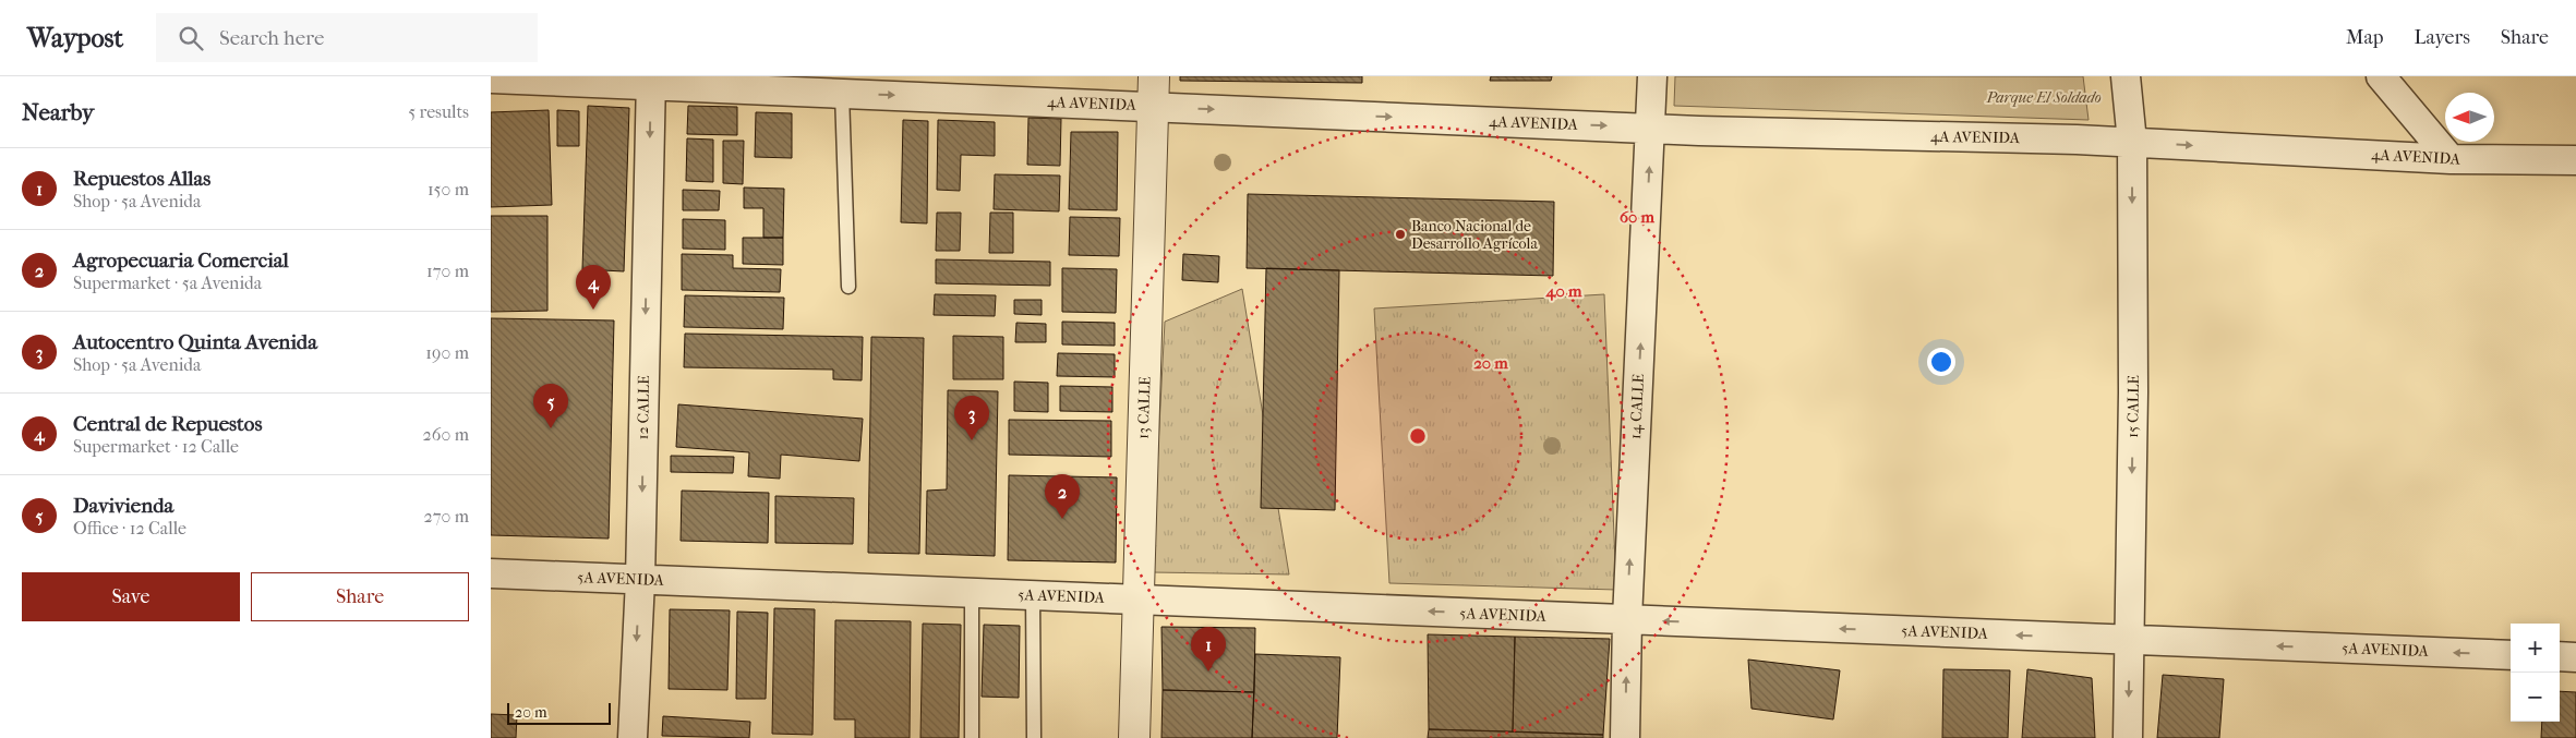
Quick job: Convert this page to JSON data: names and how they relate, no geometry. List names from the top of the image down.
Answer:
{
  "streets": {
    "street": [
      "4A AVENIDA",
      "14 CALLE",
      "15 CALLE",
      "12 CALLE",
      "13 CALLE",
      "5A AVENIDA"
    ]
  },
  "crossings": [
    ["4A AVENIDA", "14 CALLE"],
    ["4A AVENIDA", "15 CALLE"],
    ["4A AVENIDA", "12 CALLE"],
    ["4A AVENIDA", "13 CALLE"],
    ["14 CALLE", "5A AVENIDA"],
    ["15 CALLE", "5A AVENIDA"],
    ["12 CALLE", "5A AVENIDA"],
    ["13 CALLE", "5A AVENIDA"]
  ],
  "one_way": [
    "4A AVENIDA",
    "14 CALLE",
    "15 CALLE",
    "12 CALLE",
    "5A AVENIDA"
  ],
  "parks": ["Parque El Soldado"],
  "places": ["Banco Nacional de Desarrollo Agrícola"],
  "scale_bar": "20 m",
  "north": "left",
  "page": {
    "header": "Waypost",
    "search": "Search here",
    "nav": ["Map", "Layers", "Share"],
    "heading": ["Nearby", "5 results"],
    "list": [
      {
        "mark": "1",
        "name": "Repuestos Allas",
        "note": "Shop · 5a Avenida",
        "value": "150 m"
      },
      {
        "mark": "2",
        "name": "Agropecuaria Comercial",
        "note": "Supermarket · 5a Avenida",
        "value": "170 m"
      },
      {
        "mark": "3",
        "name": "Autocentro Quinta Avenida",
        "note": "Shop · 5a Avenida",
        "value": "190 m"
      },
      {
        "mark": "4",
        "name": "Central de Repuestos",
        "note": "Supermarket · 12 Calle",
        "value": "260 m"
      },
      {
        "mark": "5",
        "name": "Davivienda",
        "note": "Office · 12 Calle",
        "value": "270 m"
      }
    ],
    "pins": [
      "4",
      "5",
      "3",
      "2",
      "1"
    ],
    "buttons": ["Save", "Share"],
    "map_buttons": ["+", "−"],
    "scale": "20 m"
  },
  "rings": ["60 m", "40 m", "20 m"]
}
